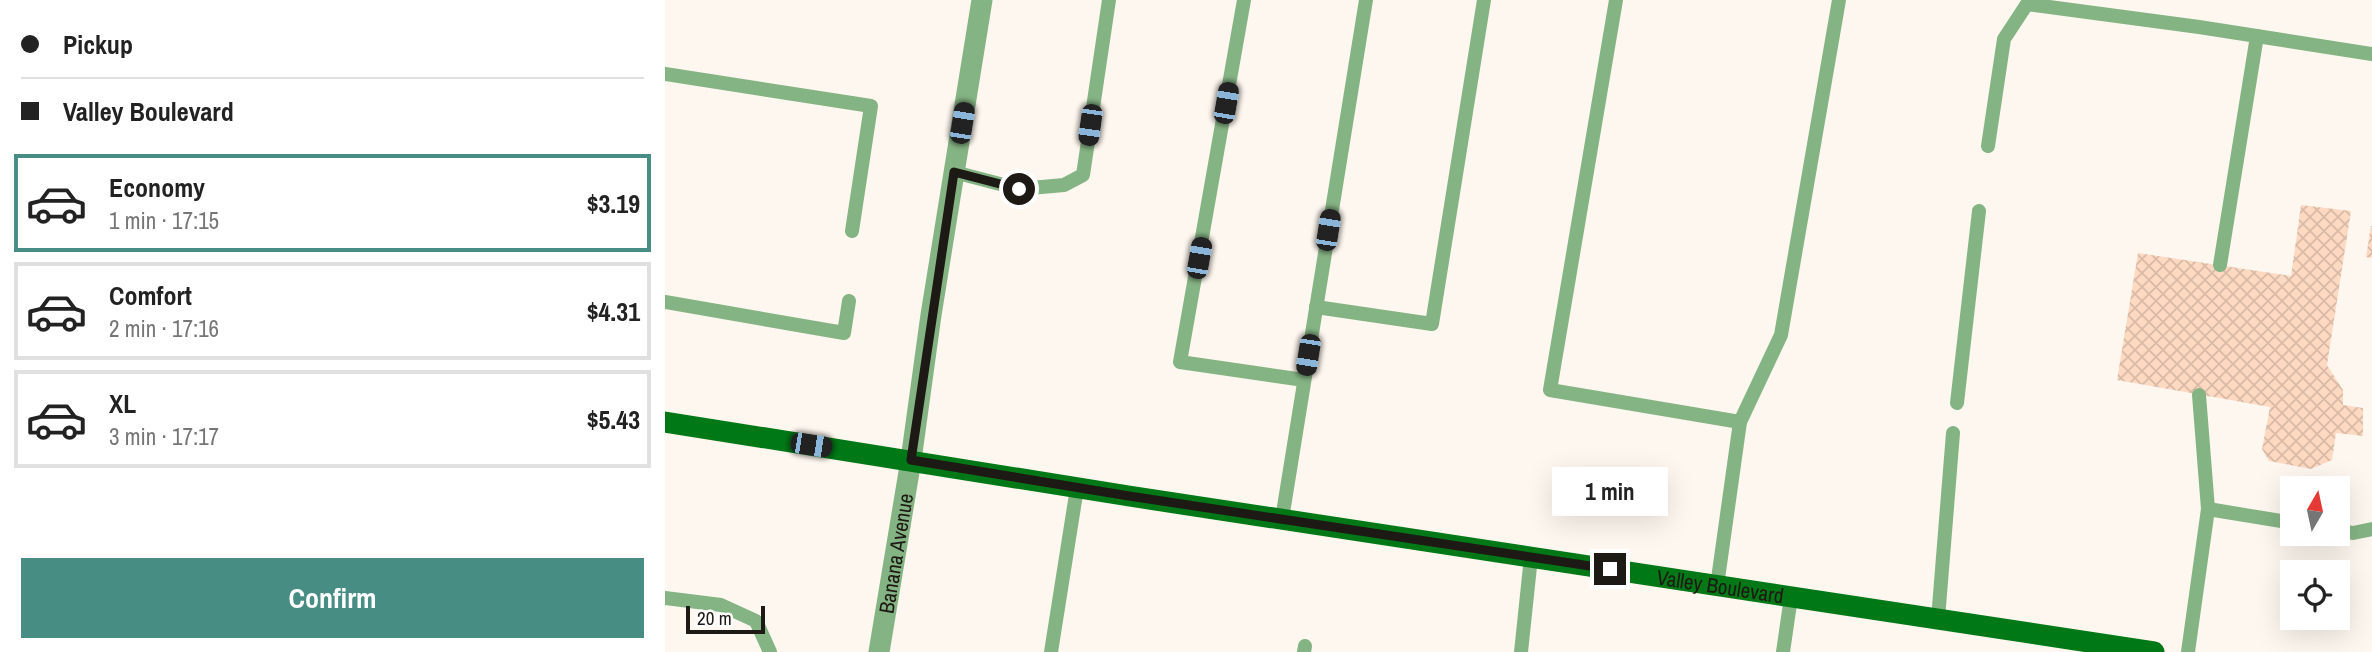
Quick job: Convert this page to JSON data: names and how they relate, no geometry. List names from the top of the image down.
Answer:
{
  "streets": {
    "main road": ["Valley Boulevard"],
    "street": ["Banana Avenue"]
  },
  "crossings": [
    ["Banana Avenue", "Valley Boulevard"]
  ],
  "scale_bar": "20 m",
  "north": "top",
  "page": {
    "banner": ["Pickup", "Valley Boulevard"],
    "list": [
      {
        "name": "Economy",
        "note": "1 min · 17:15",
        "value": "$3.19"
      },
      {
        "name": "Comfort",
        "note": "2 min · 17:16",
        "value": "$4.31"
      },
      {
        "name": "XL",
        "note": "3 min · 17:17",
        "value": "$5.43"
      }
    ],
    "bubble": "1 min",
    "buttons": "Confirm",
    "scale": "20 m"
  }
}
